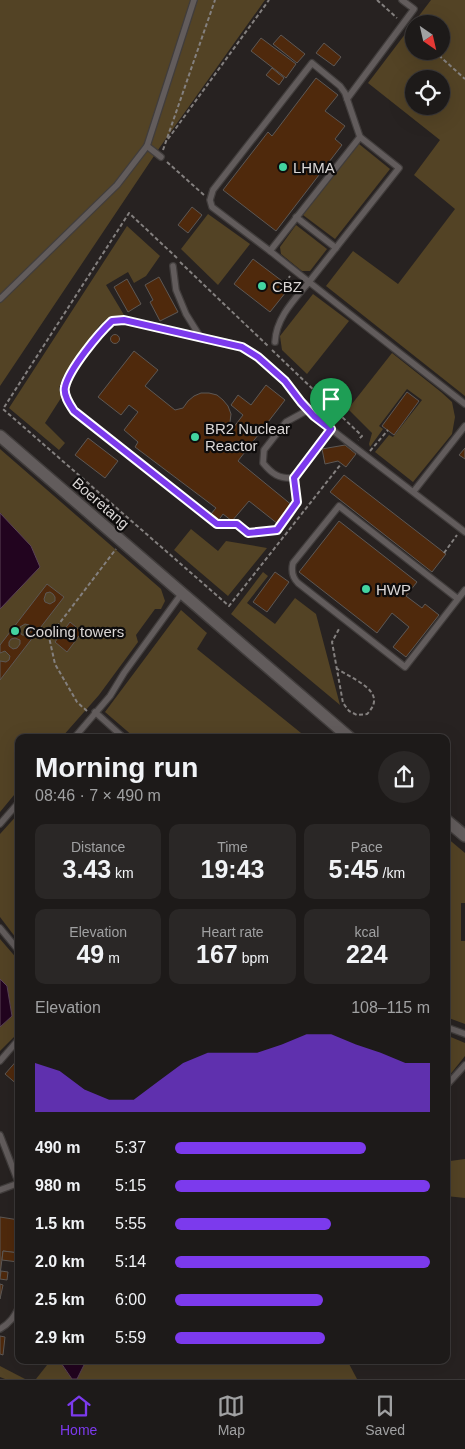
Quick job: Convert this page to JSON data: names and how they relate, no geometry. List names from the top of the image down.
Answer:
{
  "streets": {
    "street": ["Boeretang"]
  },
  "places": [
    "LHMA",
    "CBZ",
    "BR2 Nuclear Reactor",
    "HWP",
    "Cooling towers"
  ],
  "north": "bottom right",
  "page": {
    "heading": ["Morning run", "08:46 · 7 × 490 m"],
    "stats": [
      ["Distance", "3.43 km"],
      ["Time", "19:43"],
      ["Pace", "5:45 /km"],
      ["Elevation", "49 m"],
      ["Heart rate", "167 bpm"],
      ["kcal", "224"]
    ],
    "chart": ["Elevation", "108–115 m"],
    "list": [
      {
        "name": "490 m",
        "note": "5:37"
      },
      {
        "name": "980 m",
        "note": "5:15"
      },
      {
        "name": "1.5 km",
        "note": "5:55"
      },
      {
        "name": "2.0 km",
        "note": "5:14"
      },
      {
        "name": "2.5 km",
        "note": "6:00"
      },
      {
        "name": "2.9 km",
        "note": "5:59"
      }
    ],
    "tabs": ["Home", "Map", "Saved"]
  }
}
